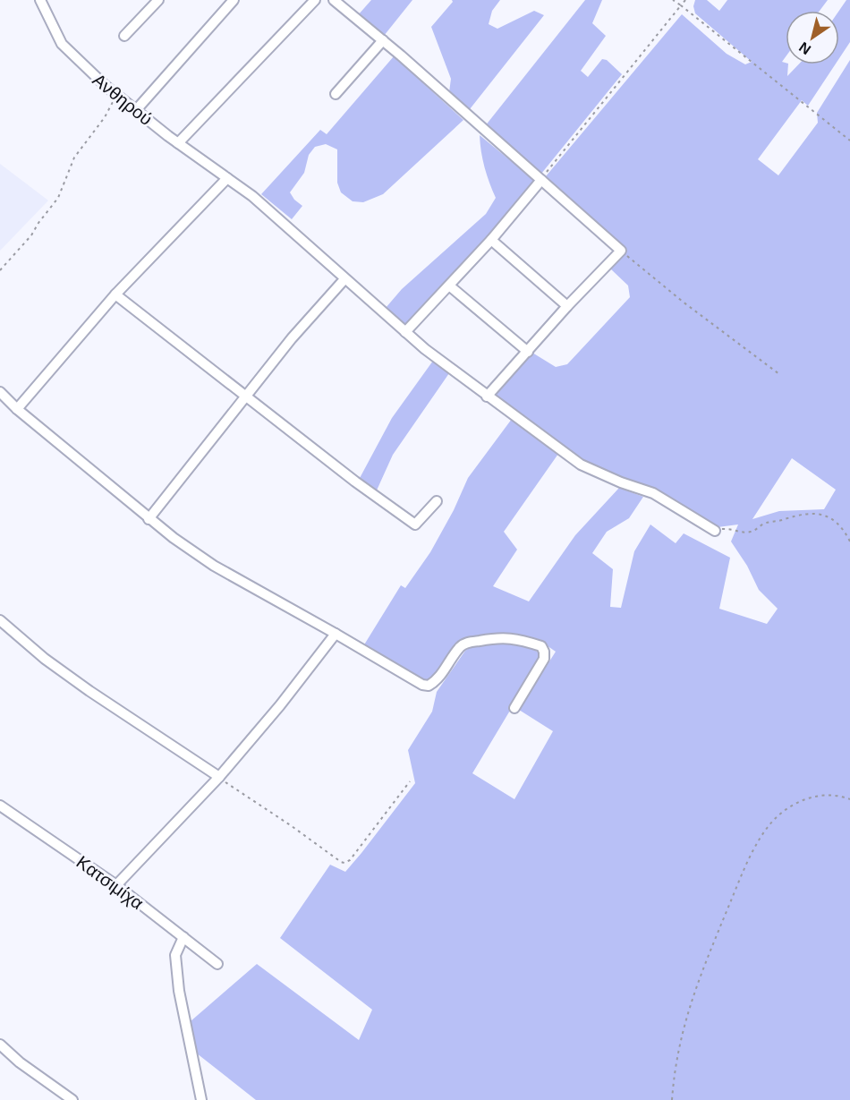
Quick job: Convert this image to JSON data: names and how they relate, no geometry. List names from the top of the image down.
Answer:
{
  "streets": {
    "street": ["Ανθηρού", "Κατσιμίχα"]
  },
  "north": "bottom left"
}
